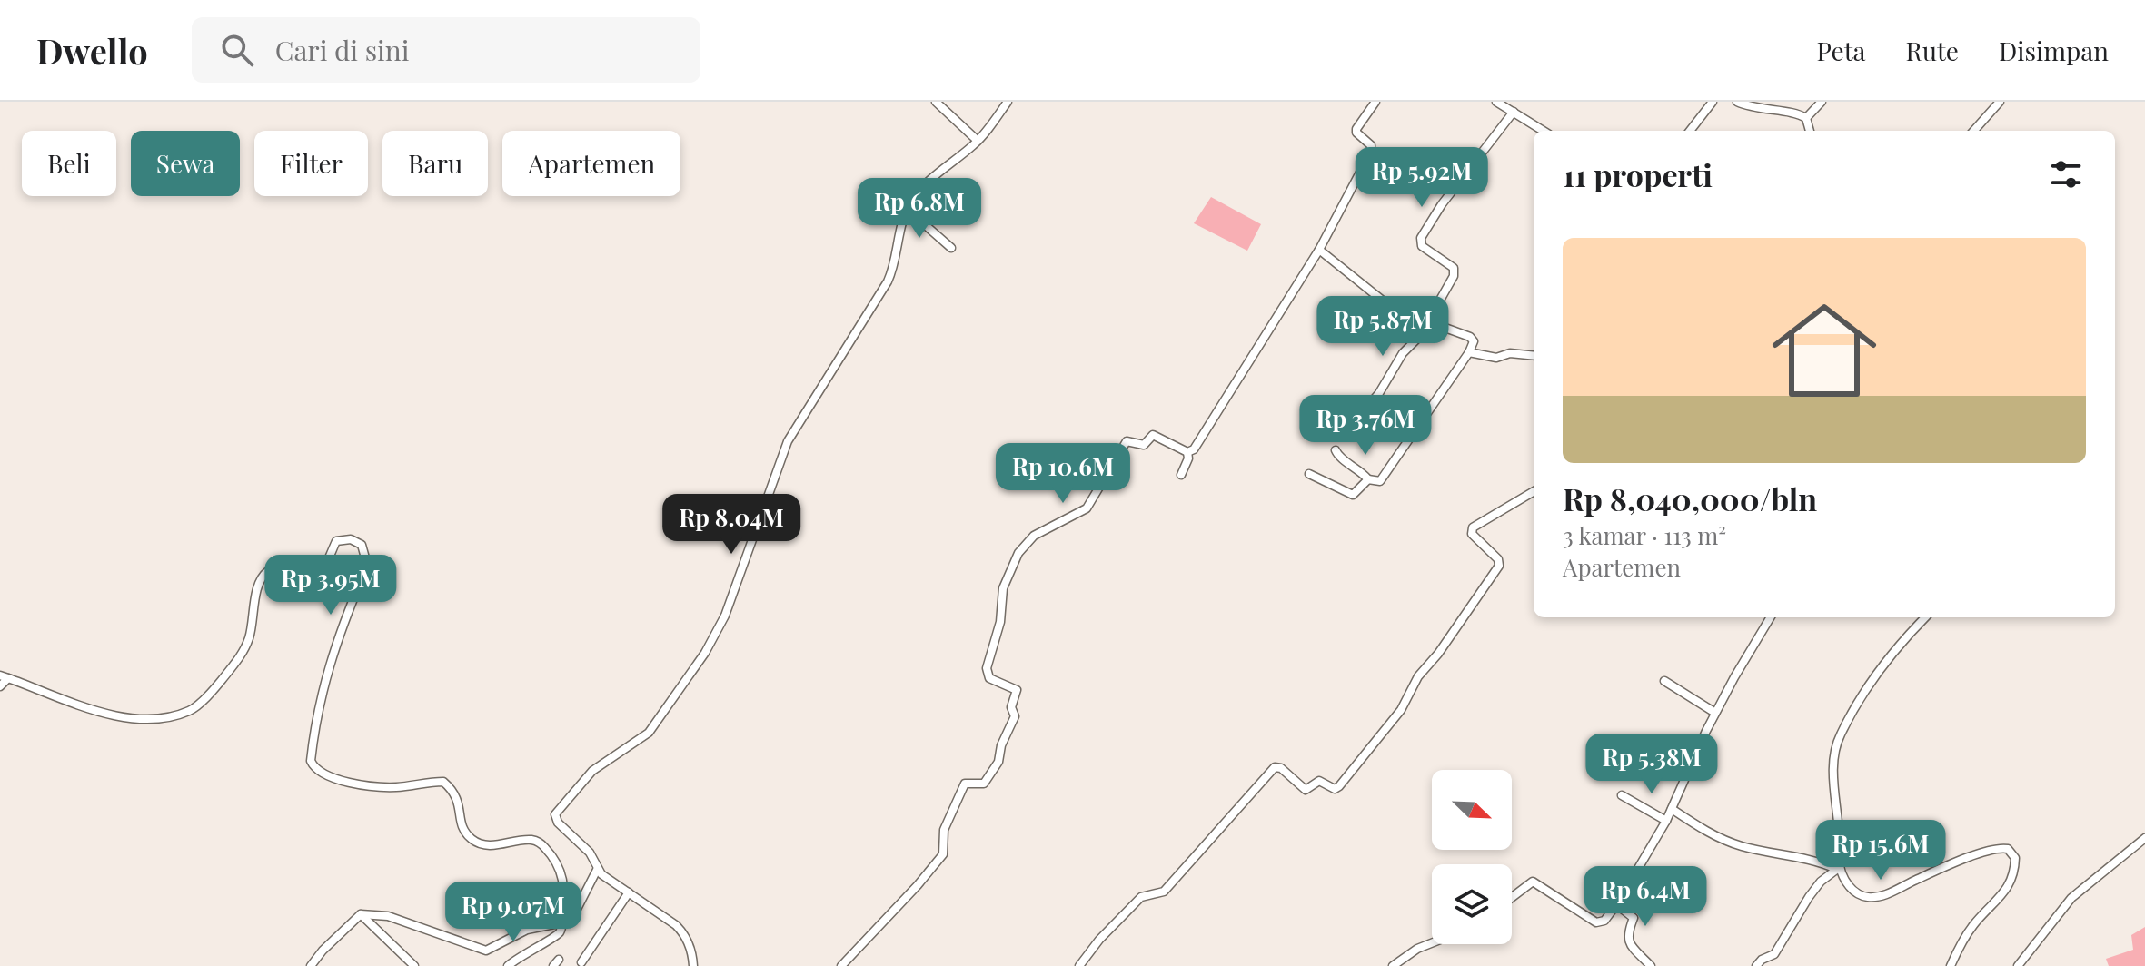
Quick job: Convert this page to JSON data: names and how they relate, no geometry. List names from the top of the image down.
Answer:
{
  "north": "bottom right",
  "page": {
    "header": "Dwello",
    "search": "Cari di sini",
    "nav": ["Peta", "Rute", "Disimpan"],
    "chip": [
      "Beli",
      "Sewa",
      "Filter",
      "Baru",
      "Apartemen"
    ],
    "heading": "11 properti",
    "price": [
      "Rp 5.92M",
      "Rp 6.8M",
      "Rp 5.87M",
      "Rp 3.76M",
      "Rp 10.6M",
      "Rp 8.04M",
      "Rp 3.95M",
      "Rp 5.38M",
      "Rp 15.6M",
      "Rp 6.4M",
      "Rp 9.07M"
    ],
    "list": [
      {
        "name": "Rp 8,040,000/bln",
        "note": "3 kamar · 113 m² · Apartemen"
      }
    ]
  }
}
